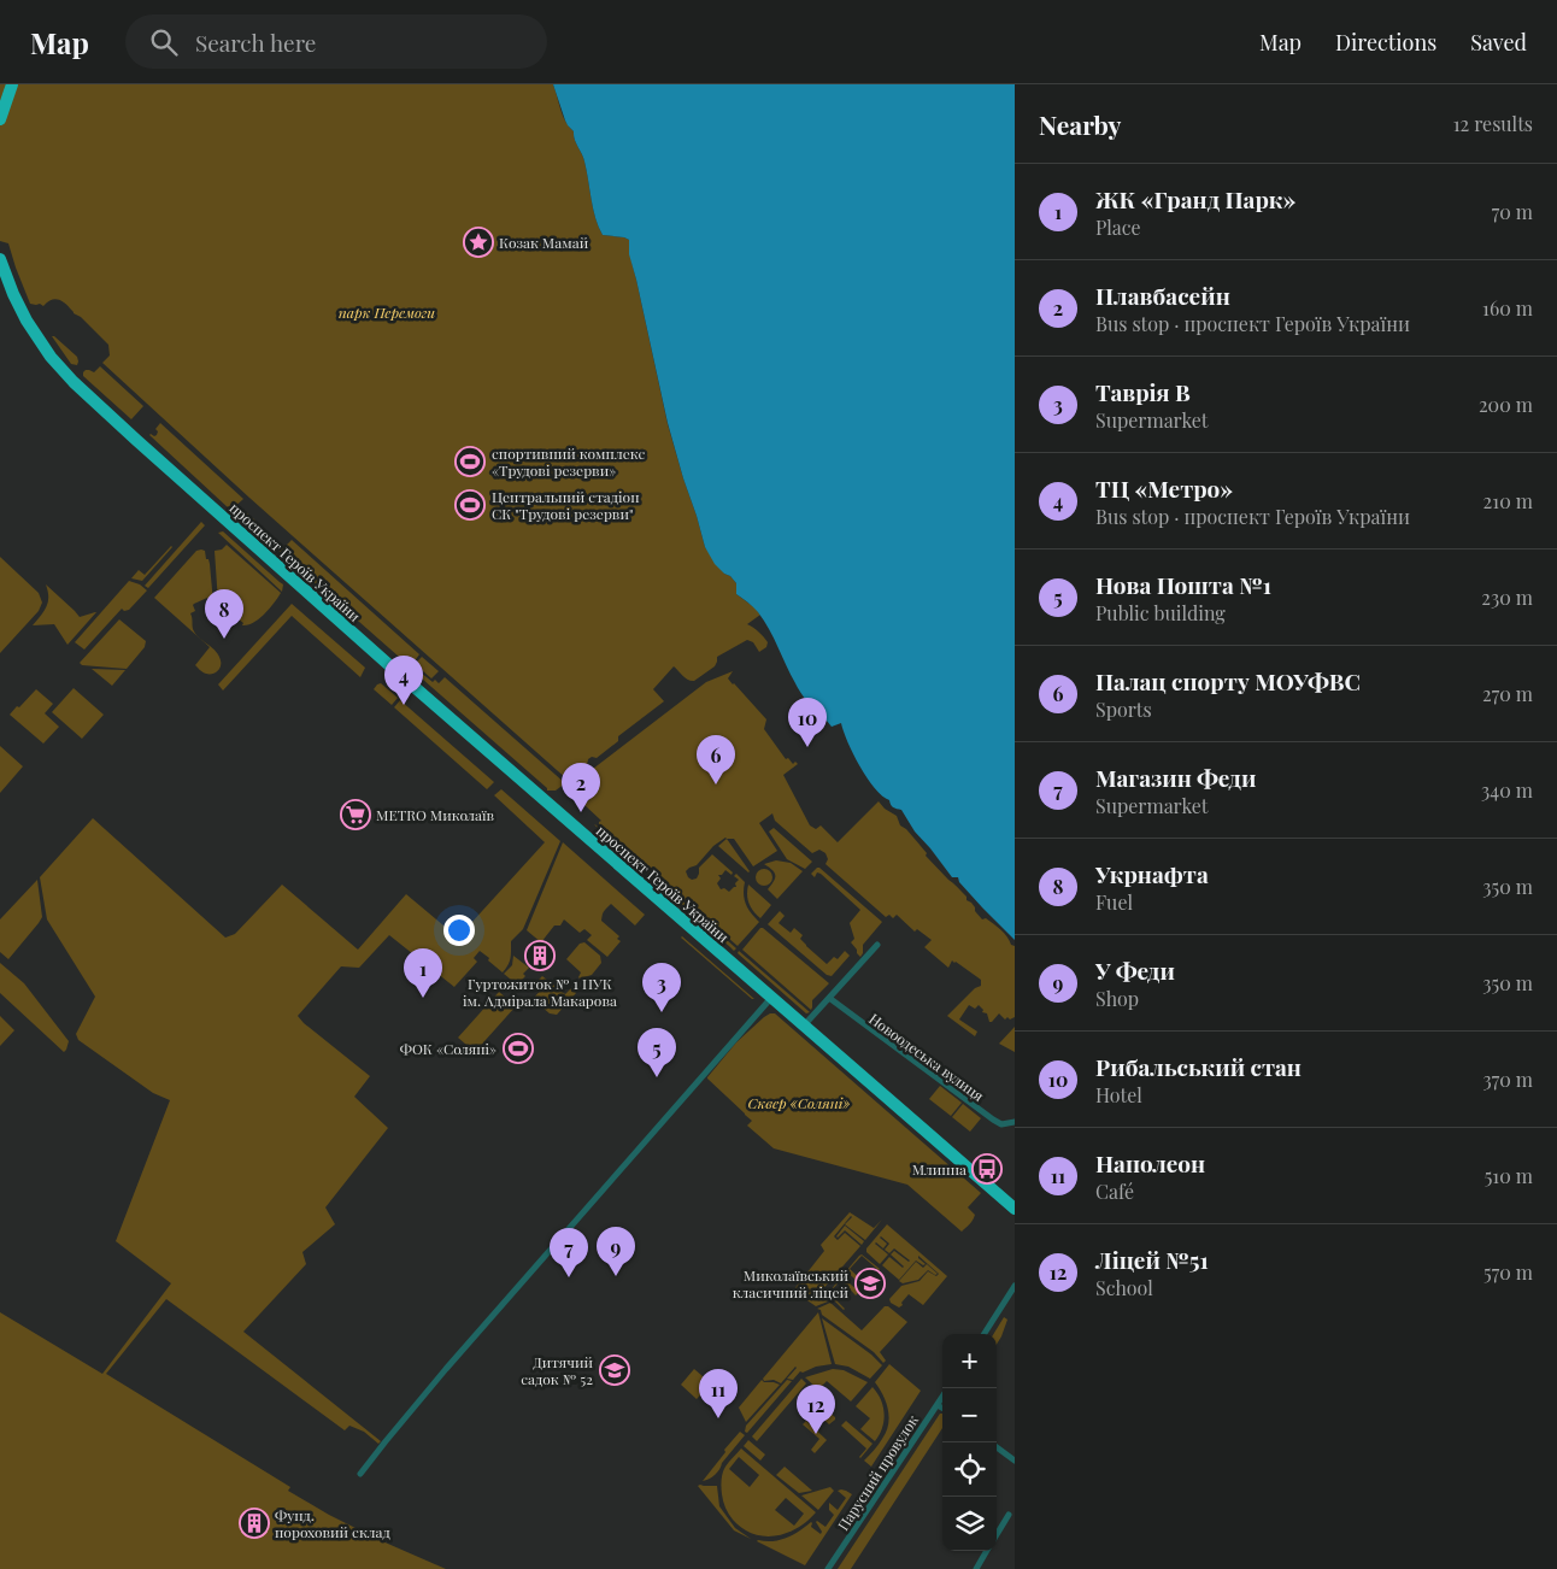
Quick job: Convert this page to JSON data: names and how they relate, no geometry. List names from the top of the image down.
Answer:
{
  "streets": {
    "highway": ["проспект Героїв України"],
    "street": ["Новоодеська вулиця", "Парусний провулок"]
  },
  "parks": ["парк Перемоги", "Сквер «Соляні»"],
  "places": {
    "place": ["Козак Мамай"],
    "sports": ["спортивний комплекс «Трудові резерви»", "Центральний стадіон СК \"Трудові резерви\"", "ФОК «Соляні»"],
    "supermarket": ["METRO Миколаїв"],
    "building": ["Гуртожиток № 1 НУК ім. Адмірала Макарова", "Фунд. пороховий склад"],
    "bus stop": ["Млинна"],
    "school or university": ["Миколаївський класичний ліцей", "Дитячий садок № 52"]
  },
  "page": {
    "header": "Map",
    "search": "Search here",
    "nav": ["Map", "Directions", "Saved"],
    "heading": ["Nearby", "12 results"],
    "list": [
      {
        "mark": "1",
        "name": "ЖК «Гранд Парк»",
        "note": "Place",
        "value": "70 m"
      },
      {
        "mark": "2",
        "name": "Плавбасейн",
        "note": "Bus stop · проспект Героїв України",
        "value": "160 m"
      },
      {
        "mark": "3",
        "name": "Таврія В",
        "note": "Supermarket",
        "value": "200 m"
      },
      {
        "mark": "4",
        "name": "ТЦ «Метро»",
        "note": "Bus stop · проспект Героїв України",
        "value": "210 m"
      },
      {
        "mark": "5",
        "name": "Нова Пошта №1",
        "note": "Public building",
        "value": "230 m"
      },
      {
        "mark": "6",
        "name": "Палац спорту МОУФВС",
        "note": "Sports",
        "value": "270 m"
      },
      {
        "mark": "7",
        "name": "Магазин Феди",
        "note": "Supermarket",
        "value": "340 m"
      },
      {
        "mark": "8",
        "name": "Укрнафта",
        "note": "Fuel",
        "value": "350 m"
      },
      {
        "mark": "9",
        "name": "У Феди",
        "note": "Shop",
        "value": "350 m"
      },
      {
        "mark": "10",
        "name": "Рибальський стан",
        "note": "Hotel",
        "value": "370 m"
      },
      {
        "mark": "11",
        "name": "Наполеон",
        "note": "Café",
        "value": "510 m"
      },
      {
        "mark": "12",
        "name": "Ліцей №51",
        "note": "School",
        "value": "570 m"
      }
    ],
    "pins": [
      "8",
      "4",
      "10",
      "6",
      "2",
      "1",
      "3",
      "5",
      "9",
      "7",
      "11",
      "12"
    ],
    "map_buttons": ["+", "−"]
  }
}
